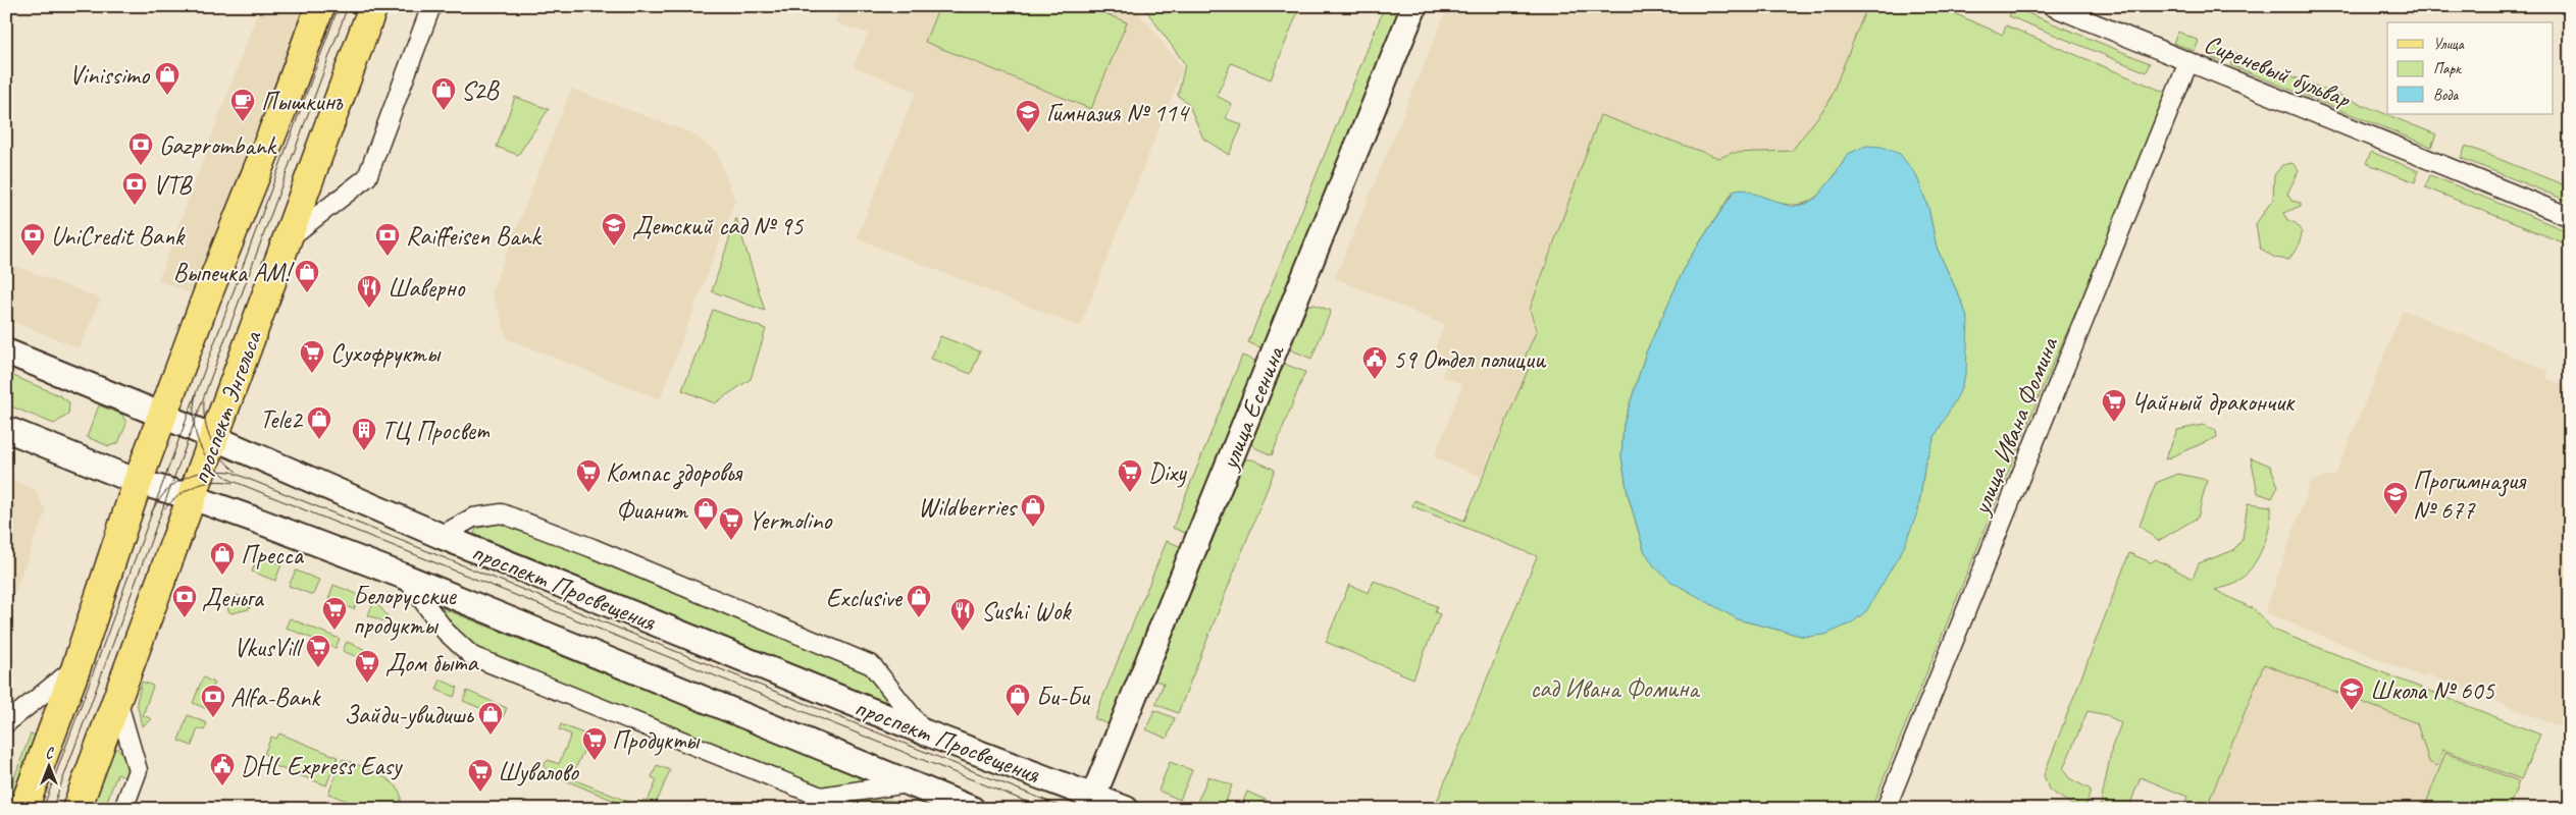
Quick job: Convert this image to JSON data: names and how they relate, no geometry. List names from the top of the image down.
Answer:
{
  "streets": {
    "main road": ["проспект Энгельса", "улица Есенина", "проспект Просвещения"],
    "street": ["Сиреневый бульвар", "улица Ивана Фомина"]
  },
  "crossings": [
    ["Сиреневый бульвар", "улица Ивана Фомина"],
    ["проспект Энгельса", "проспект Просвещения"],
    ["улица Есенина", "проспект Просвещения"]
  ],
  "parks": ["сад Ивана Фомина"],
  "places": {
    "shop": [
      "Vinissimo",
      "S2B",
      "Выпечка АМ!",
      "Tele2",
      "Wildberries",
      "Фианит",
      "Пресса",
      "Exclusive",
      "Би-Би",
      "Зайди-увидишь"
    ],
    "cafe": ["Пышкинъ"],
    "school or university": [
      "Гимназия № 114",
      "Детский сад № 95",
      "Прогимназия № 677",
      "Школа № 605"
    ],
    "bank": [
      "Gazprombank",
      "VTB",
      "UniCredit Bank",
      "Raiffeisen Bank",
      "Деньга",
      "Alfa-Bank"
    ],
    "restaurant": ["Шаверно", "Sushi Wok"],
    "supermarket": [
      "Сухофрукты",
      "Чайный дракончик",
      "Компас здоровья",
      "Dixy",
      "Yermolino",
      "Белорусские продукты",
      "VkusVill",
      "Дом быта",
      "Продукты",
      "Шувалово"
    ],
    "public building": ["59 Отдел полиции", "DHL Express Easy"],
    "building": ["ТЦ Просвет"]
  },
  "legend": ["Улица", "Парк", "Вода"],
  "north": "top"
}
